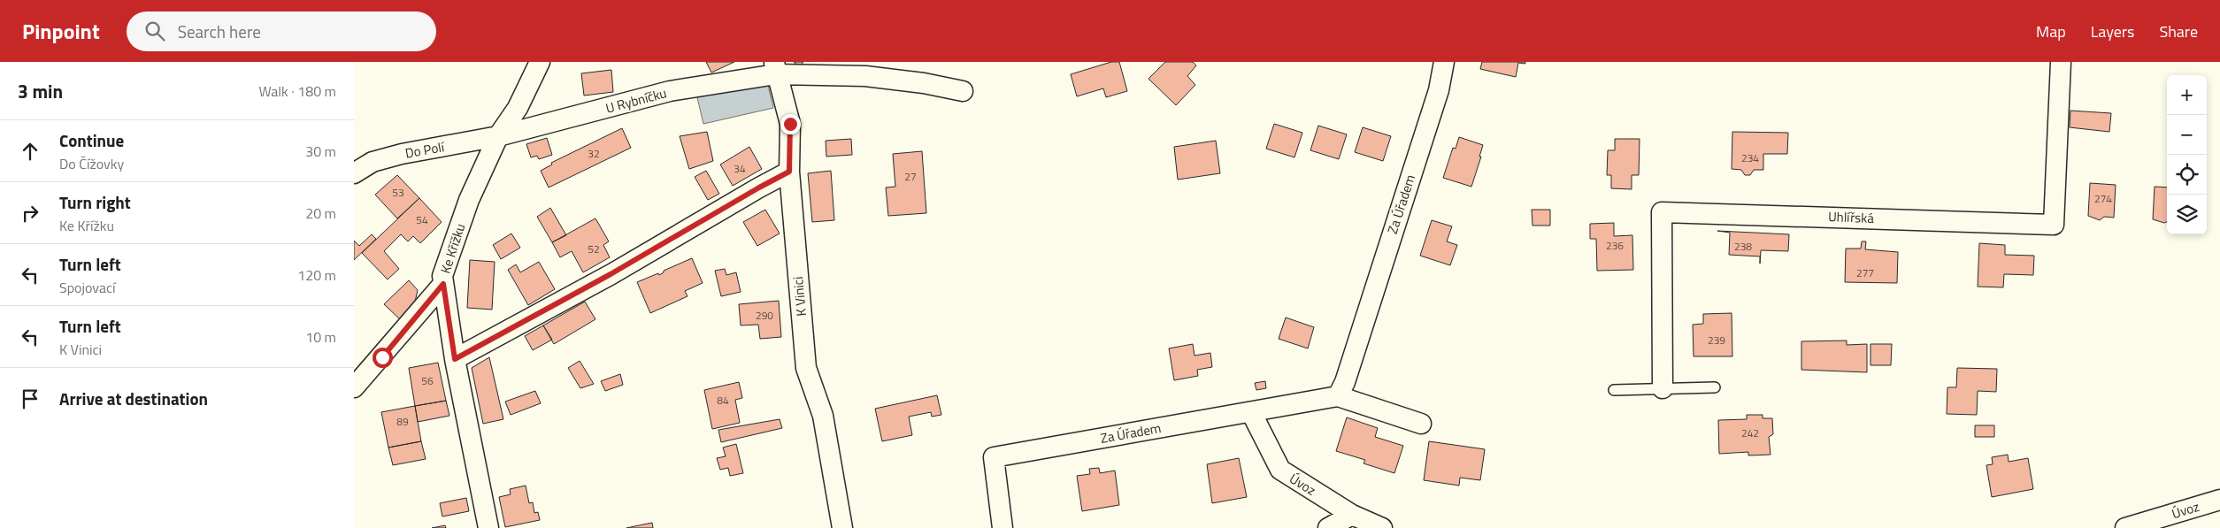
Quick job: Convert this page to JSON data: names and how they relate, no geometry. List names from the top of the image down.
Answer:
{
  "streets": {
    "street": [
      "U Rybníčku",
      "Do Polí",
      "Za Úřadem",
      "Uhlířská",
      "Ke Křížku",
      "K Vinici",
      "Úvoz"
    ]
  },
  "crossings": [
    ["U Rybníčku", "Do Polí"],
    ["U Rybníčku", "Ke Křížku"],
    ["U Rybníčku", "K Vinici"],
    ["Do Polí", "Ke Křížku"],
    ["Za Úřadem", "Úvoz"]
  ],
  "house_numbers": [
    "32",
    "234",
    "34",
    "27",
    "53",
    "274",
    "54",
    "236",
    "238",
    "52",
    "277",
    "290",
    "239",
    "56",
    "84",
    "89",
    "242"
  ],
  "page": {
    "header": "Pinpoint",
    "search": "Search here",
    "nav": ["Map", "Layers", "Share"],
    "heading": ["3 min", "Walk · 180 m"],
    "map_buttons": ["+", "−"],
    "list": [
      ["Continue", "Do Čížovky", "30 m"],
      ["Turn right", "Ke Křížku", "20 m"],
      ["Turn left", "Spojovací", "120 m"],
      ["Turn left", "K Vinici", "10 m"],
      "Arrive at destination"
    ]
  }
}
